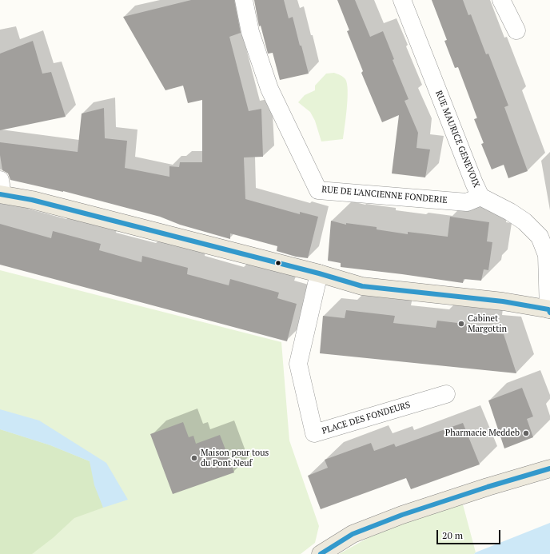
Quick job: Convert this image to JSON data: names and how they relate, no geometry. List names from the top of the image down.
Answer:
{
  "streets": {
    "street": ["RUE MAURICE GENEVOIX", "RUE DE L'ANCIENNE FONDERIE", "PLACE DES FONDEURS"]
  },
  "crossings": [
    ["RUE MAURICE GENEVOIX", "RUE DE L'ANCIENNE FONDERIE"]
  ],
  "places": ["Cabinet Margottin", "Pharmacie Meddeb", "Maison pour tous du Pont Neuf"],
  "scale_bar": "20 m"
}
